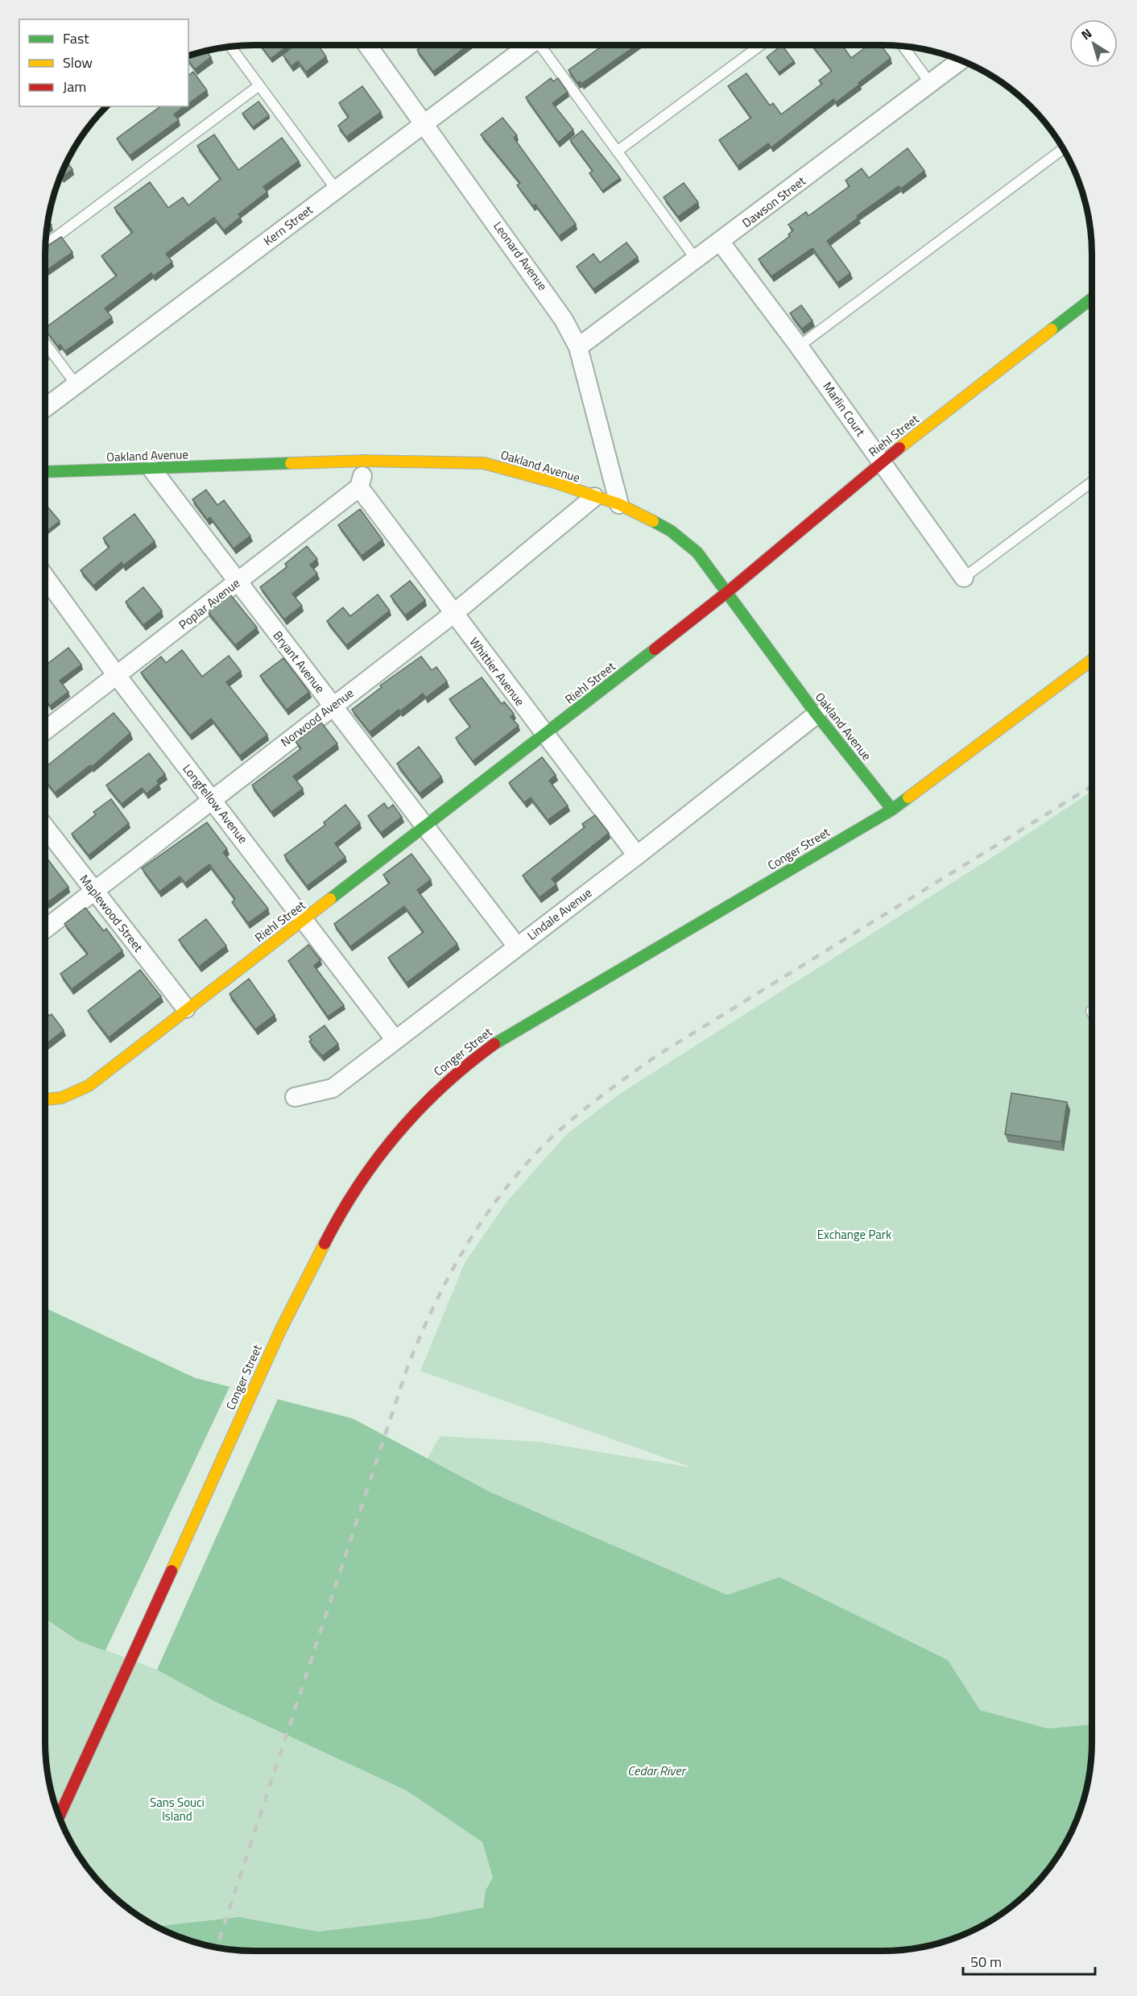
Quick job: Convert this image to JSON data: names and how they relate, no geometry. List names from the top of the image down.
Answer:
{
  "streets": {
    "street": [
      "Dawson Street",
      "Kern Street",
      "Leonard Avenue",
      "Marlin Court",
      "Riehl Street",
      "Oakland Avenue",
      "Poplar Avenue",
      "Bryant Avenue",
      "Whittier Avenue",
      "Norwood Avenue",
      "Longfellow Avenue",
      "Conger Street",
      "Maplewood Street",
      "Lindale Avenue"
    ]
  },
  "crossings": [
    ["Dawson Street", "Leonard Avenue"],
    ["Dawson Street", "Marlin Court"],
    ["Kern Street", "Leonard Avenue"],
    ["Leonard Avenue", "Oakland Avenue"],
    ["Marlin Court", "Riehl Street"],
    ["Riehl Street", "Oakland Avenue"],
    ["Riehl Street", "Bryant Avenue"],
    ["Riehl Street", "Whittier Avenue"],
    ["Riehl Street", "Longfellow Avenue"],
    ["Riehl Street", "Maplewood Street"],
    ["Oakland Avenue", "Bryant Avenue"],
    ["Oakland Avenue", "Norwood Avenue"],
    ["Oakland Avenue", "Conger Street"],
    ["Oakland Avenue", "Lindale Avenue"],
    ["Poplar Avenue", "Bryant Avenue"],
    ["Poplar Avenue", "Whittier Avenue"],
    ["Poplar Avenue", "Longfellow Avenue"],
    ["Bryant Avenue", "Norwood Avenue"],
    ["Bryant Avenue", "Lindale Avenue"],
    ["Whittier Avenue", "Norwood Avenue"],
    ["Whittier Avenue", "Lindale Avenue"],
    ["Norwood Avenue", "Longfellow Avenue"],
    ["Norwood Avenue", "Maplewood Street"],
    ["Longfellow Avenue", "Lindale Avenue"]
  ],
  "water": ["Cedar River"],
  "parks": ["Exchange Park", "Sans Souci Island"],
  "legend": ["Fast", "Slow", "Jam"],
  "scale_bar": "50 m",
  "north": "top left"
}
